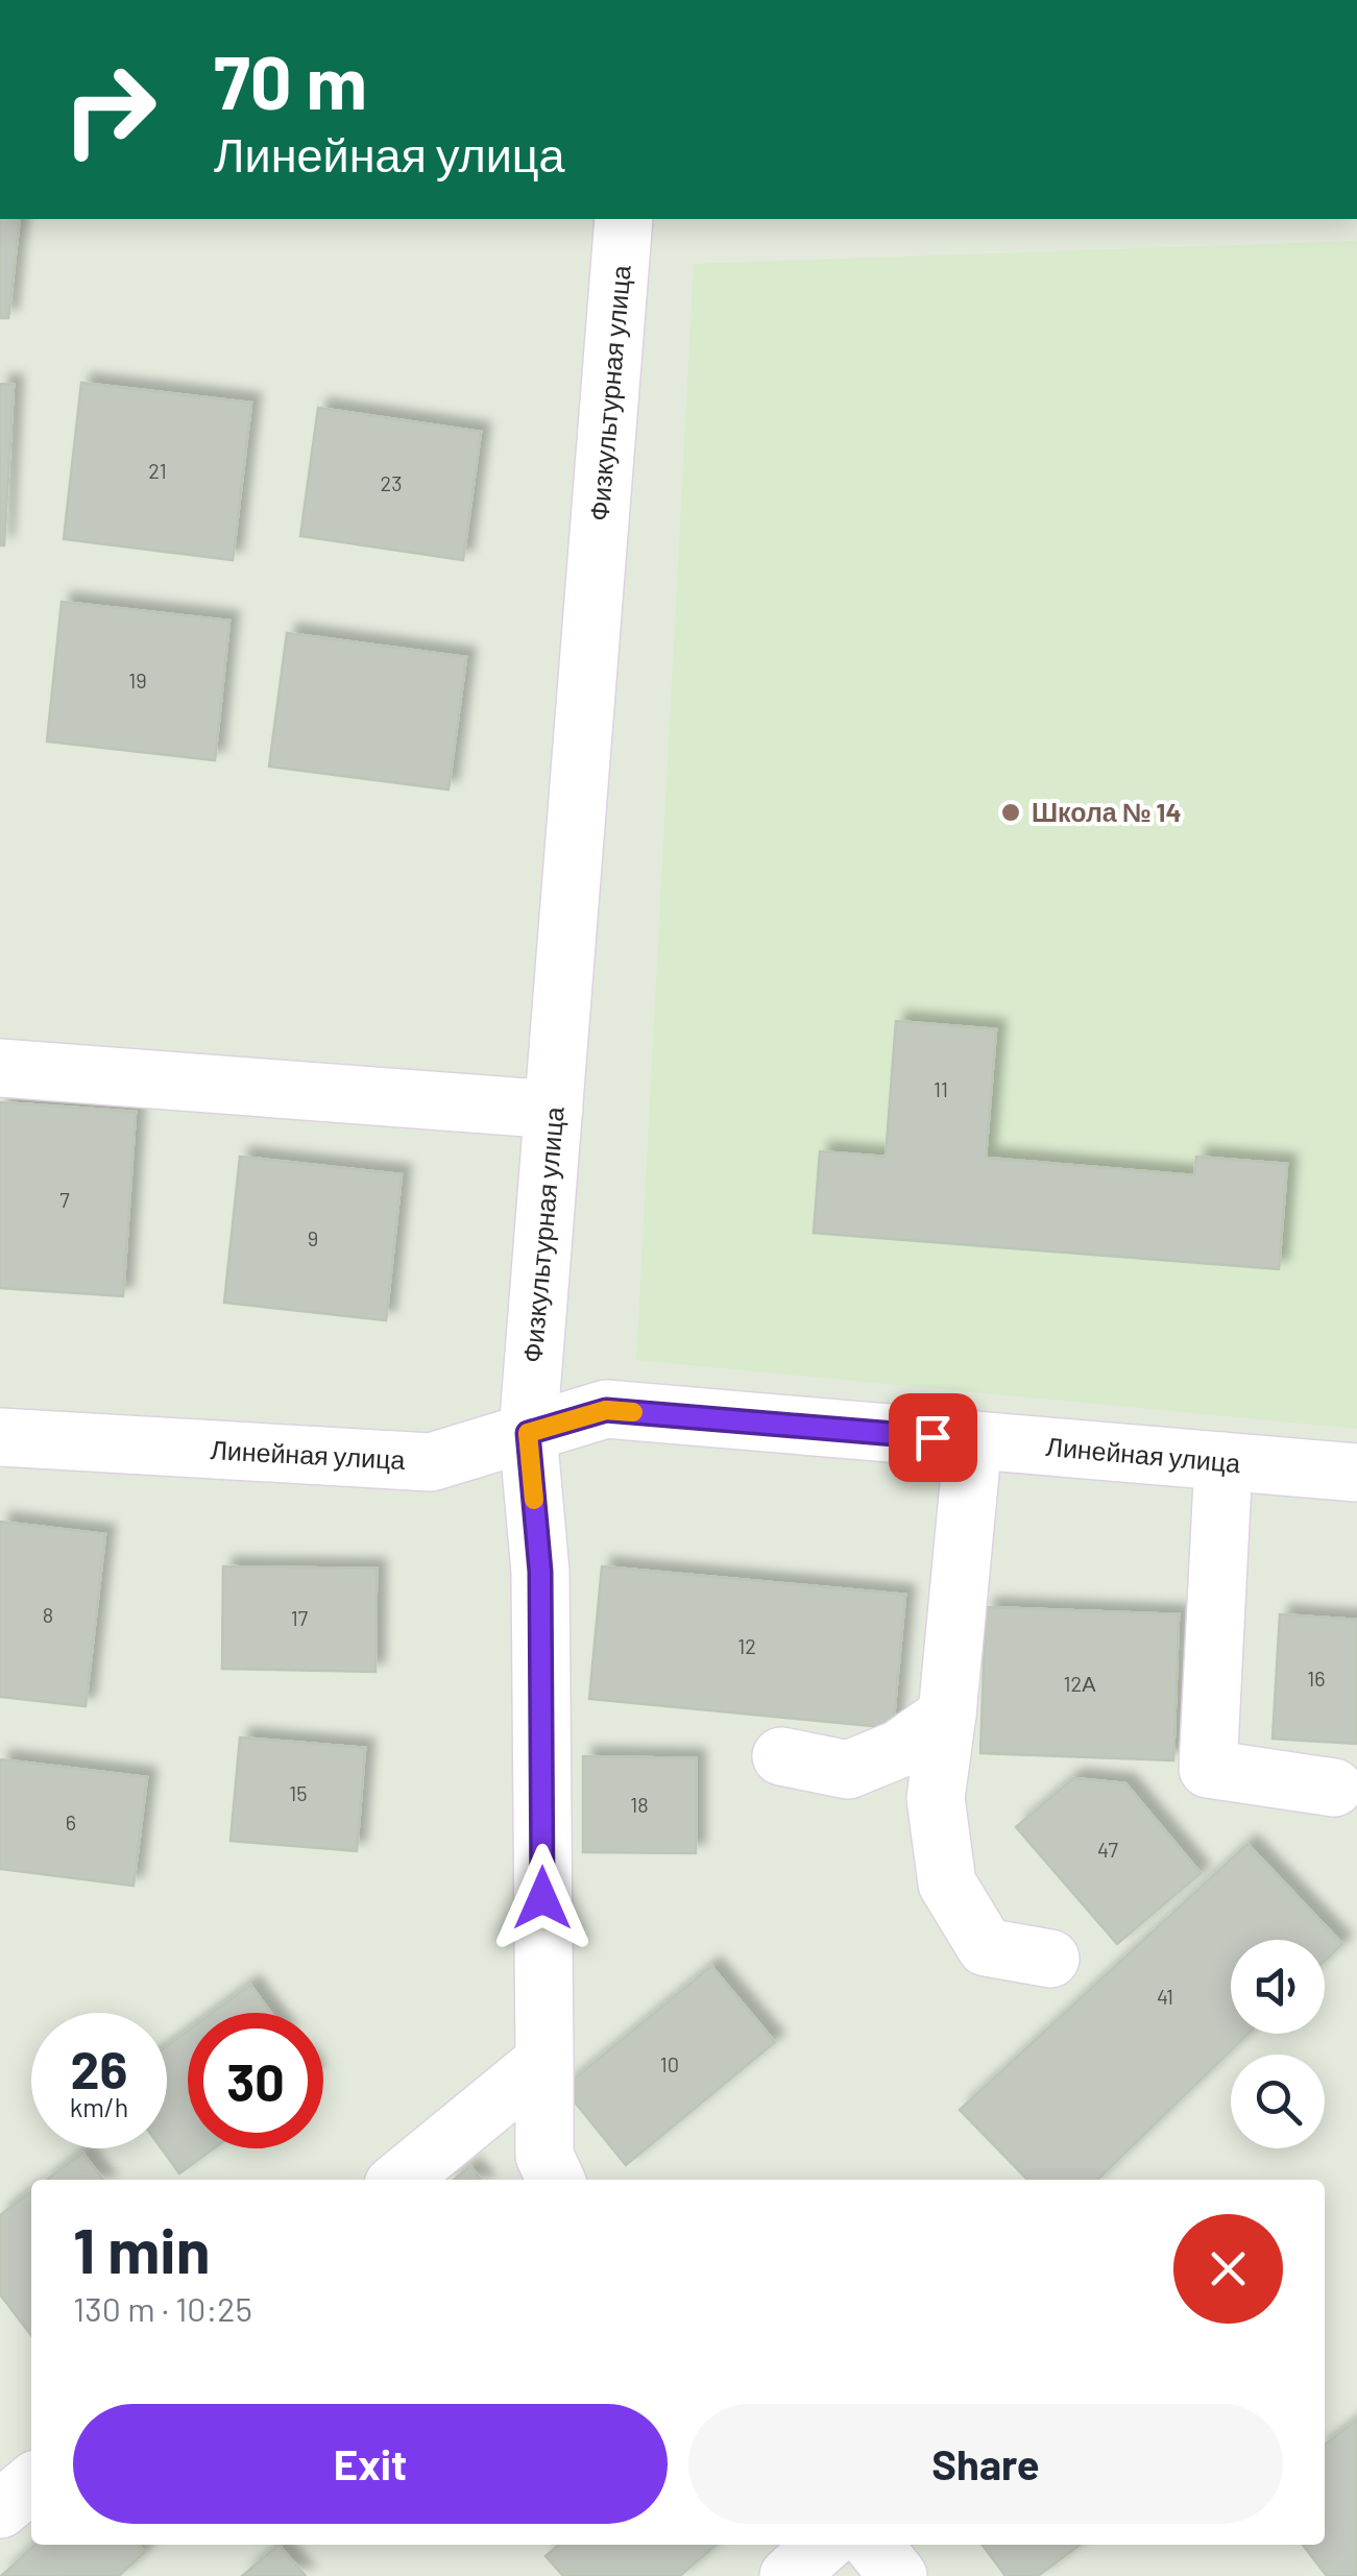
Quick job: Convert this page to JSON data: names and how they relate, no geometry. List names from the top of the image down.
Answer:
{
  "streets": {
    "street": ["Физкультурная улица", "Линейная улица"]
  },
  "crossings": [
    ["Физкультурная улица", "Линейная улица"]
  ],
  "places": ["Школа № 14"],
  "house_numbers": [
    "21",
    "23",
    "19",
    "11",
    "7",
    "9",
    "8",
    "17",
    "12",
    "16",
    "12А",
    "15",
    "18",
    "6",
    "47",
    "41",
    "10"
  ],
  "page": {
    "turn": ["70 m", "Линейная улица"],
    "speed": "26 km/h",
    "limit": "30",
    "heading": ["1 min", "130 m · 10:25"],
    "buttons": ["Exit", "Share"]
  }
}
